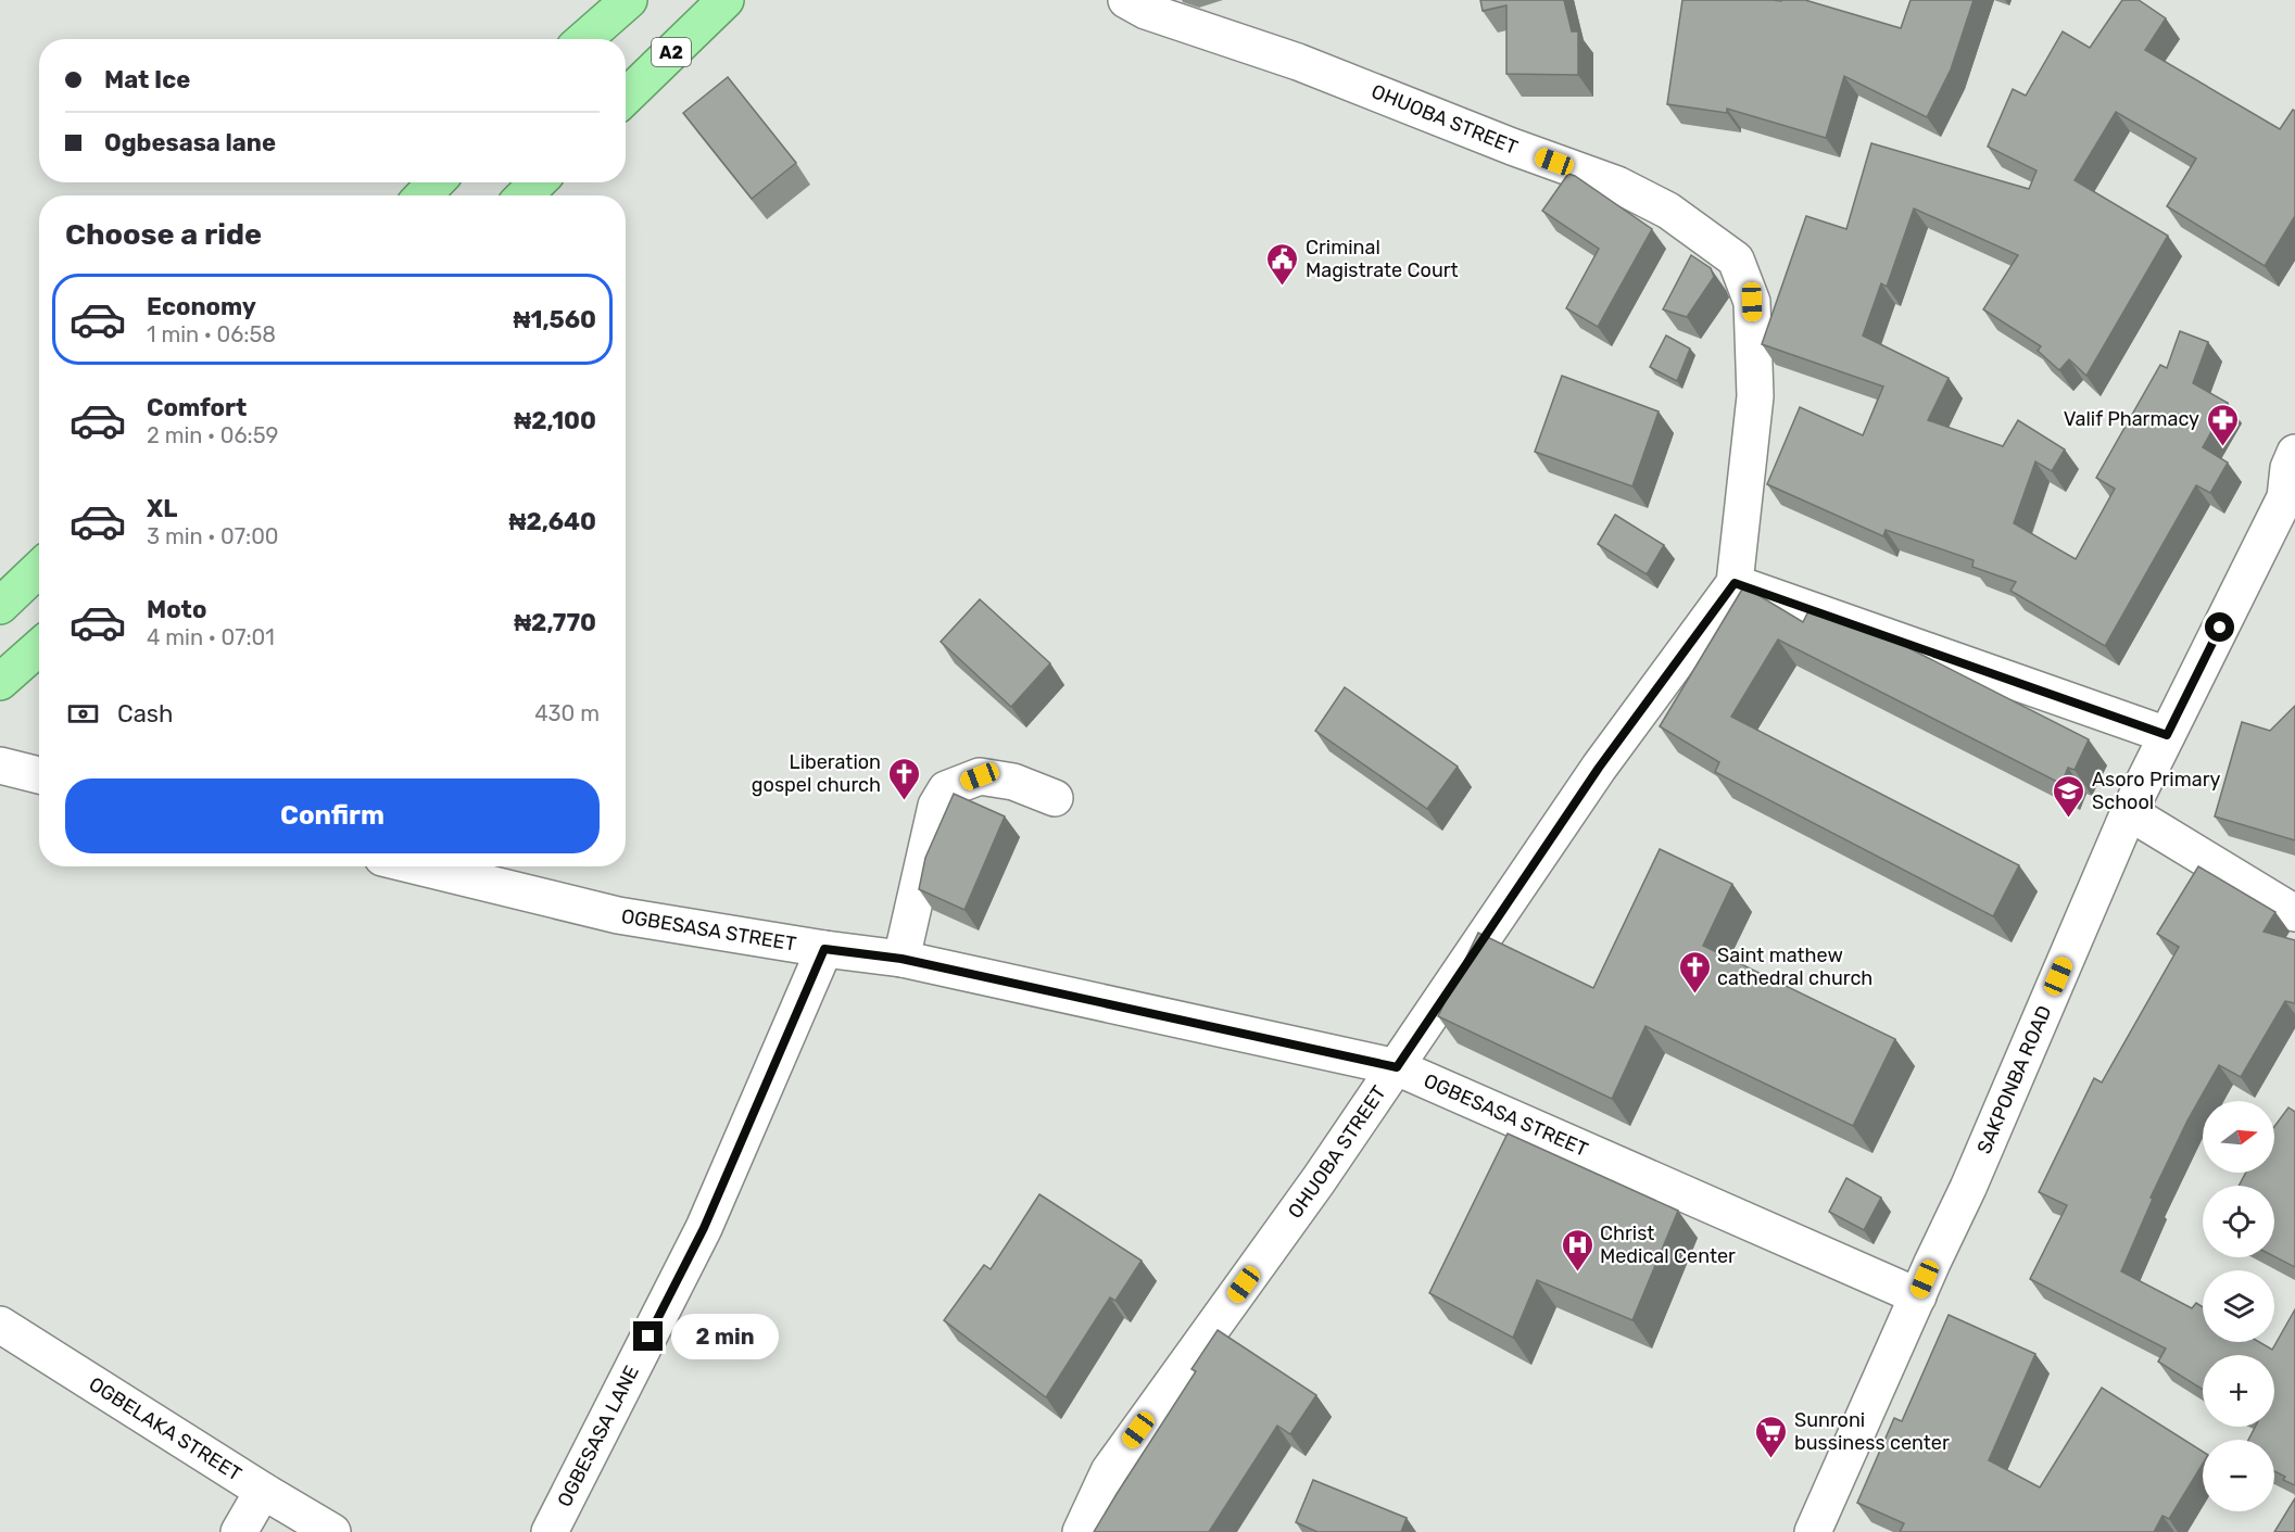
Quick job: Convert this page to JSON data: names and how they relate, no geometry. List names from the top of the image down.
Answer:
{
  "streets": {
    "highway": ["A2"],
    "street": [
      "OHUOBA STREET",
      "OGBESASA STREET",
      "SAKPONBA ROAD",
      "OGBELAKA STREET",
      "OGBESASA LANE"
    ]
  },
  "crossings": [
    ["OHUOBA STREET", "OGBESASA STREET"],
    ["OGBESASA STREET", "SAKPONBA ROAD"],
    ["OGBESASA STREET", "OGBESASA LANE"]
  ],
  "places": {
    "public building": ["Criminal Magistrate Court"],
    "pharmacy": ["Valif Pharmacy"],
    "church": ["Liberation gospel church", "Saint mathew cathedral church"],
    "school or university": ["Asoro Primary School"],
    "hospital": ["Christ Medical Center"],
    "supermarket": ["Sunroni bussiness center"]
  },
  "north": "right",
  "page": {
    "banner": ["Mat Ice", "Ogbesasa lane"],
    "heading": "Choose a ride",
    "list": [
      {
        "name": "Economy",
        "note": "1 min · 06:58",
        "value": "₦1,560"
      },
      {
        "name": "Comfort",
        "note": "2 min · 06:59",
        "value": "₦2,100"
      },
      {
        "name": "XL",
        "note": "3 min · 07:00",
        "value": "₦2,640"
      },
      {
        "name": "Moto",
        "note": "4 min · 07:01",
        "value": "₦2,770"
      }
    ],
    "pay": ["Cash", "430 m"],
    "buttons": "Confirm",
    "map_buttons": ["+", "−"],
    "bubble": "2 min"
  }
}
